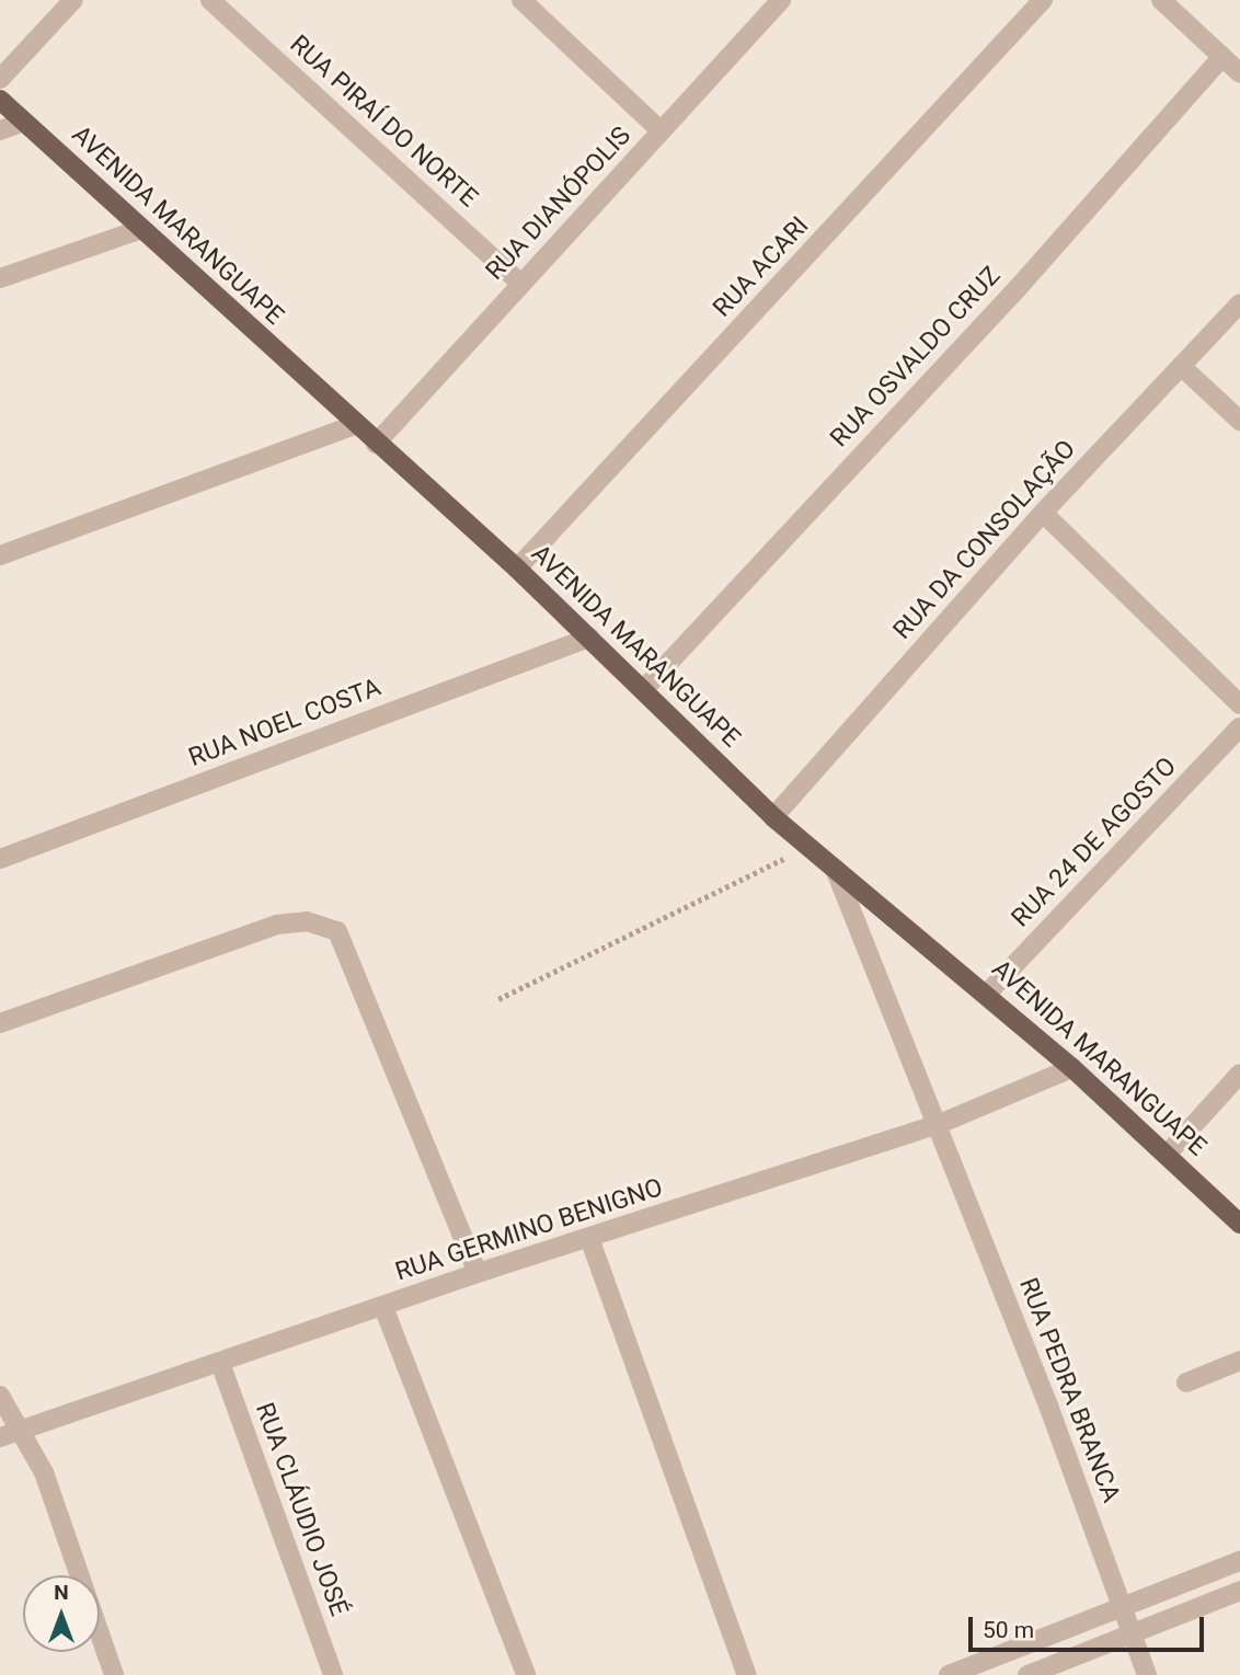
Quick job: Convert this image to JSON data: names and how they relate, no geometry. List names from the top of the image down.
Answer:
{
  "streets": {
    "main road": ["AVENIDA MARANGUAPE"],
    "street": [
      "RUA PIRAÍ DO NORTE",
      "RUA DIANÓPOLIS",
      "RUA ACARI",
      "RUA OSVALDO CRUZ",
      "RUA DA CONSOLAÇÃO",
      "RUA NOEL COSTA",
      "RUA 24 DE AGOSTO",
      "RUA GERMINO BENIGNO",
      "RUA PEDRA BRANCA",
      "RUA CLÁUDIO JOSÉ"
    ]
  },
  "crossings": [
    ["RUA PIRAÍ DO NORTE", "RUA DIANÓPOLIS"],
    ["RUA DIANÓPOLIS", "AVENIDA MARANGUAPE"],
    ["AVENIDA MARANGUAPE", "RUA ACARI"],
    ["AVENIDA MARANGUAPE", "RUA OSVALDO CRUZ"],
    ["AVENIDA MARANGUAPE", "RUA DA CONSOLAÇÃO"],
    ["AVENIDA MARANGUAPE", "RUA NOEL COSTA"],
    ["AVENIDA MARANGUAPE", "RUA 24 DE AGOSTO"],
    ["AVENIDA MARANGUAPE", "RUA GERMINO BENIGNO"],
    ["AVENIDA MARANGUAPE", "RUA PEDRA BRANCA"],
    ["RUA GERMINO BENIGNO", "RUA PEDRA BRANCA"],
    ["RUA GERMINO BENIGNO", "RUA CLÁUDIO JOSÉ"]
  ],
  "scale_bar": "50 m",
  "north": "top"
}
